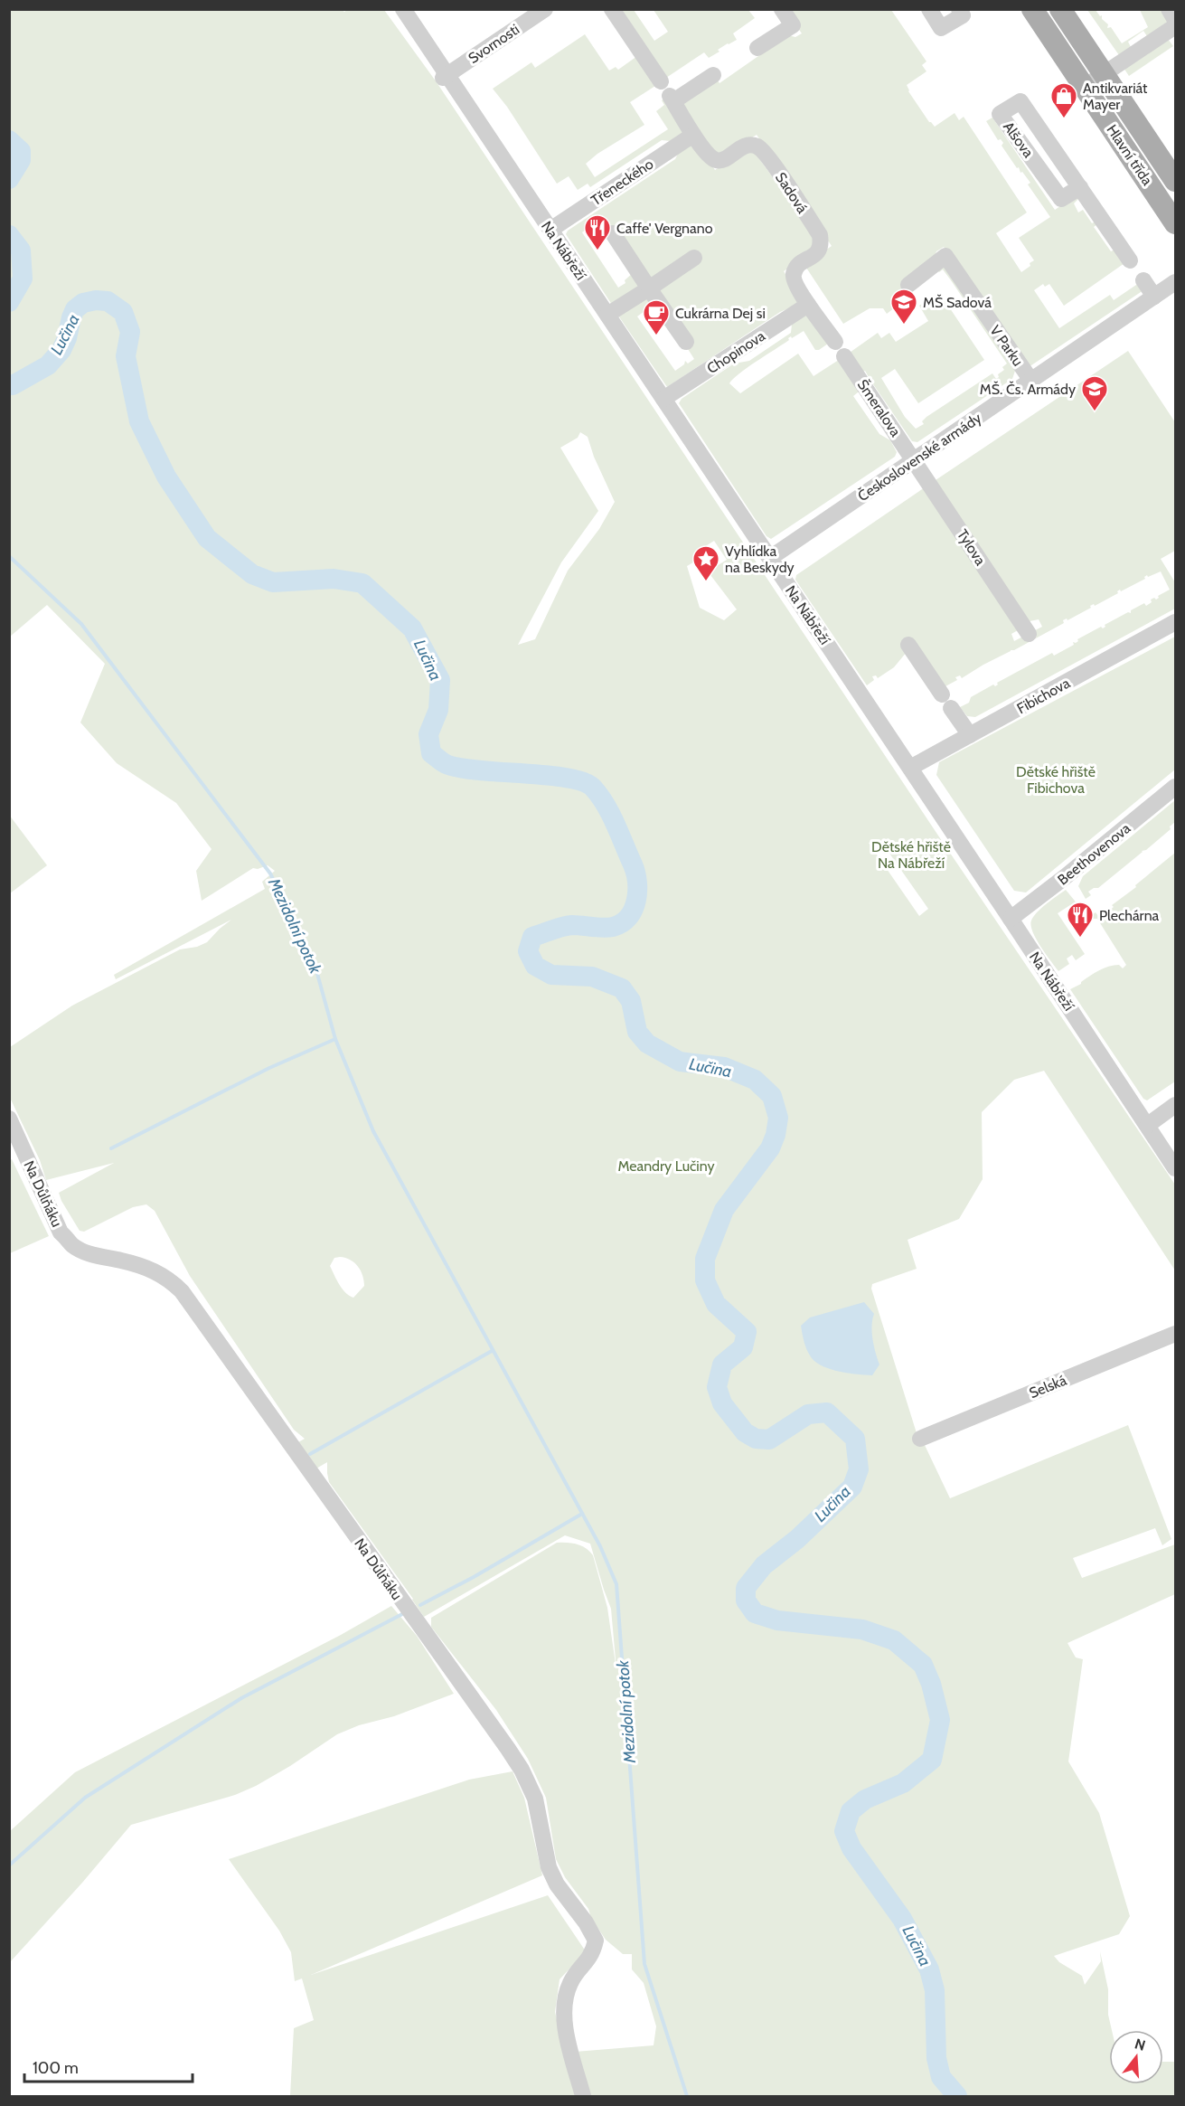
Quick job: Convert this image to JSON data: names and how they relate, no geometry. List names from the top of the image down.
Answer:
{
  "streets": {
    "main road": ["Hlavní třída"],
    "street": [
      "Svornosti",
      "Alšova",
      "Třeneckého",
      "Sadová",
      "Na Nábřeží",
      "V Parku",
      "Chopinova",
      "Šmeralova",
      "Československé armády",
      "Tylova",
      "Fibichova",
      "Beethovenova",
      "Na Důlňáku",
      "Selská"
    ]
  },
  "crossings": [
    ["Svornosti", "Na Nábřeží"],
    ["Třeneckého", "Sadová"],
    ["Třeneckého", "Na Nábřeží"],
    ["Sadová", "Chopinova"],
    ["Sadová", "Šmeralova"],
    ["Na Nábřeží", "Chopinova"],
    ["Na Nábřeží", "Československé armády"],
    ["Na Nábřeží", "Fibichova"],
    ["Na Nábřeží", "Beethovenova"],
    ["V Parku", "Československé armády"],
    ["Šmeralova", "Československé armády"],
    ["Šmeralova", "Tylova"],
    ["Československé armády", "Tylova"]
  ],
  "water": ["Lučina", "Mezidolní potok"],
  "parks": ["Dětské hřiště Fibichova", "Dětské hřiště Na Nábřeží", "Meandry Lučiny"],
  "places": {
    "shop": ["Antikvariát Mayer"],
    "restaurant": ["Caffe' Vergnano", "Plechárna"],
    "school or university": ["MŠ Sadová", "MŠ. Čs. Armády"],
    "cafe": ["Cukrárna Dej si"],
    "place": ["Vyhlídka na Beskydy"]
  },
  "scale_bar": "100 m",
  "north": "top"
}
